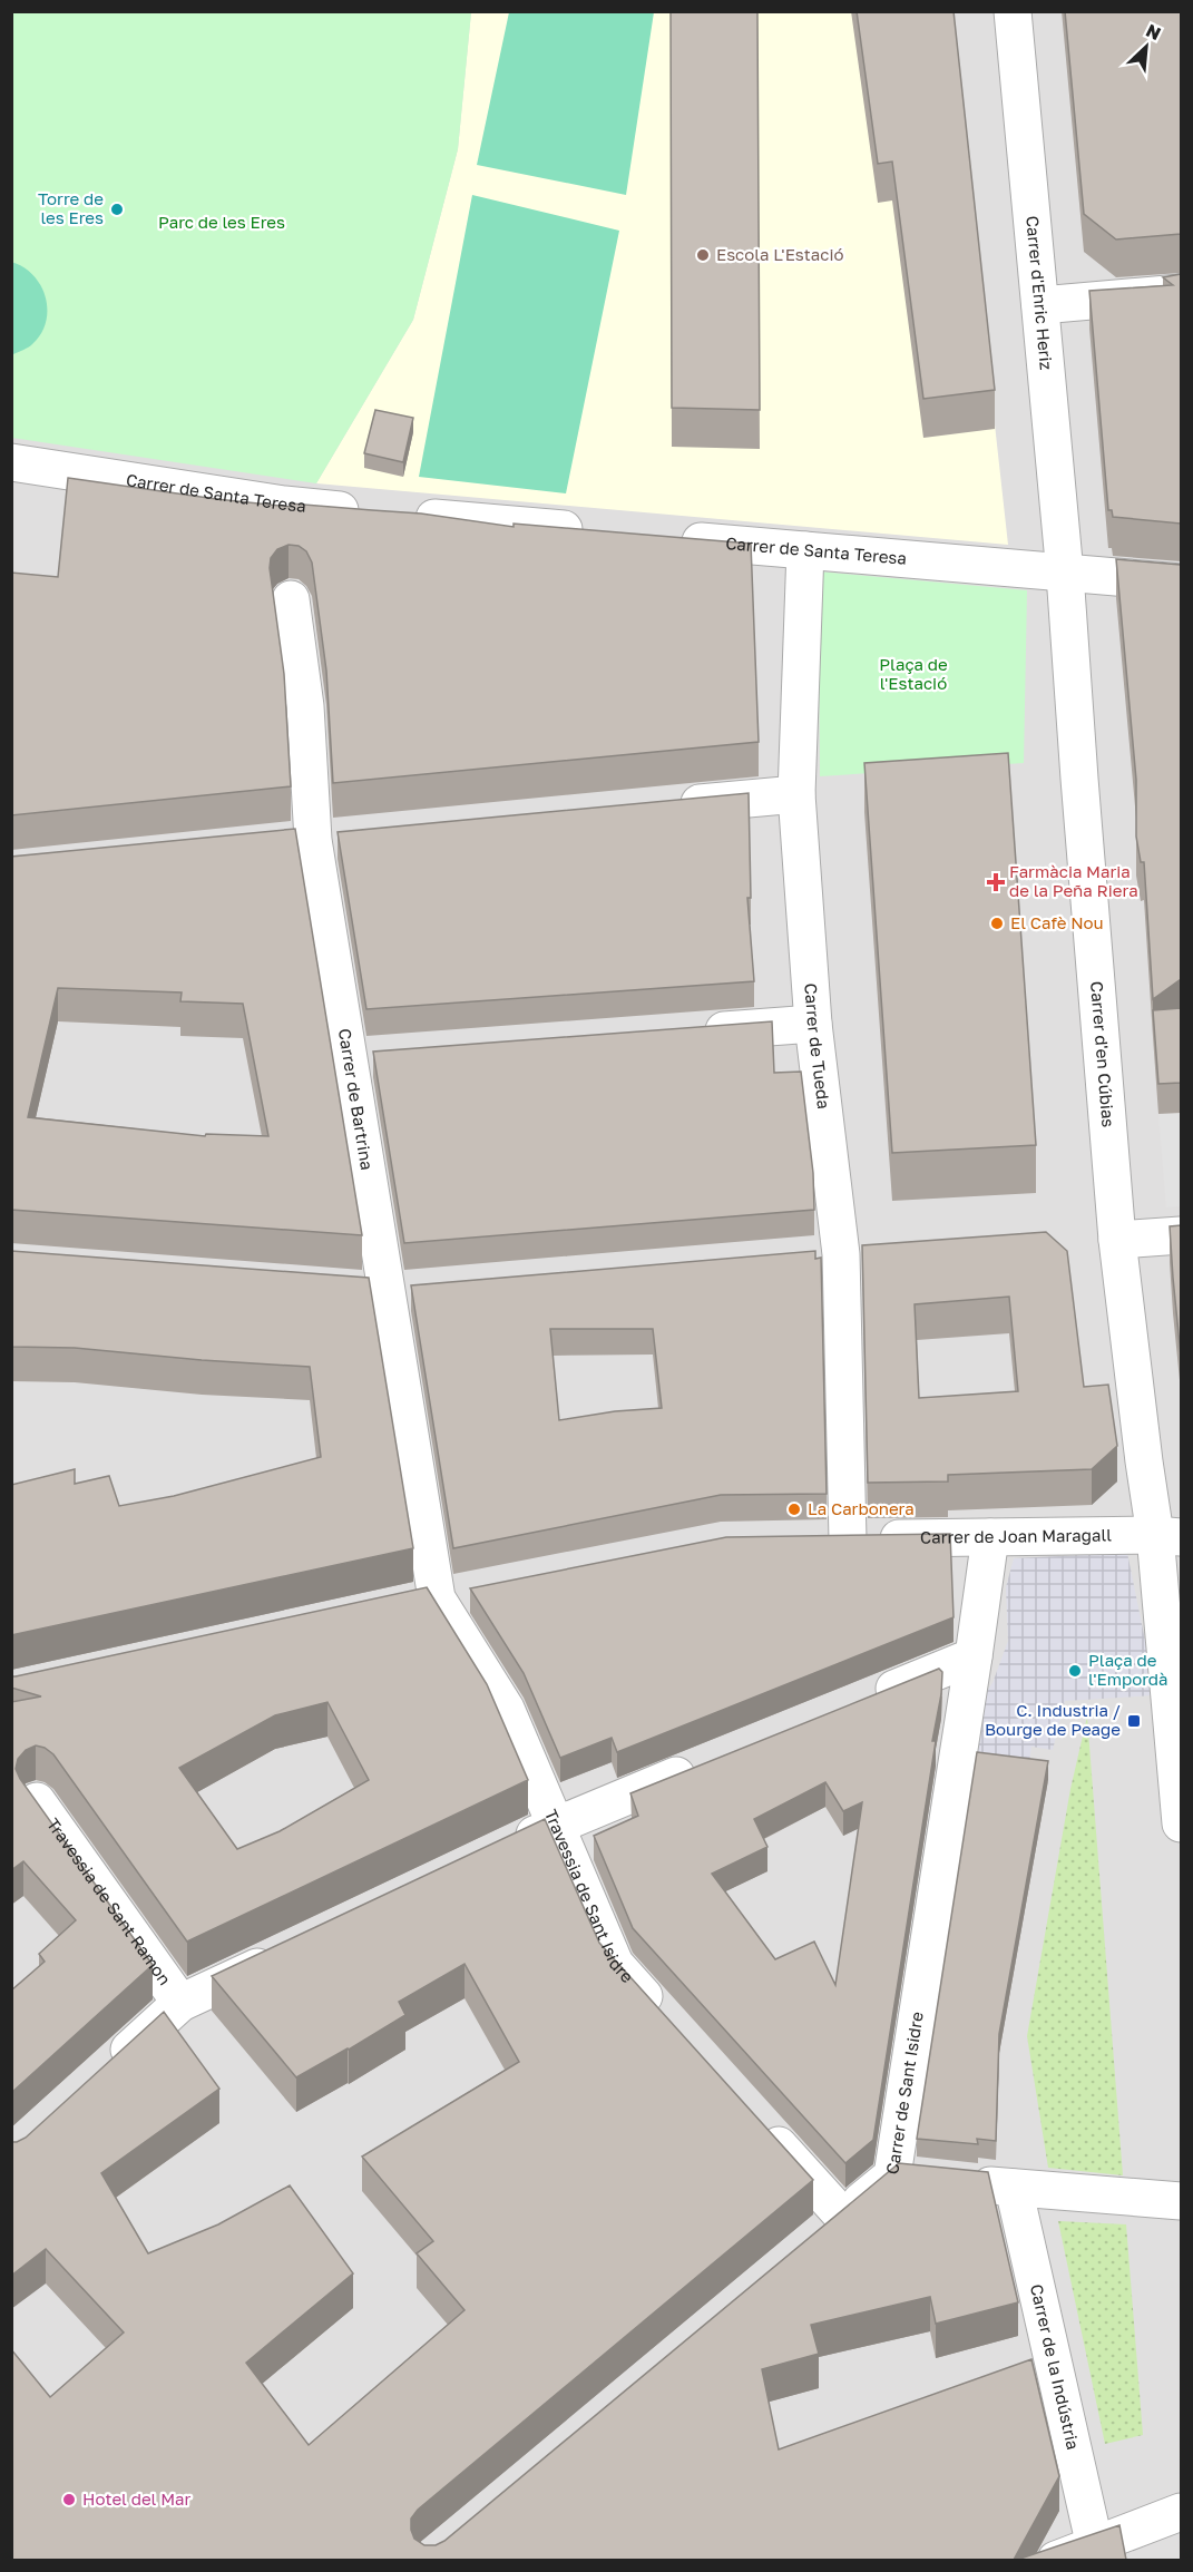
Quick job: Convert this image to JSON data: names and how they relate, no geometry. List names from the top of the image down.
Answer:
{
  "streets": {
    "street": [
      "Carrer d'Enric Heriz",
      "Carrer de Santa Teresa",
      "Carrer de Tueda",
      "Carrer d'en Cúbias",
      "Carrer de Bartrina",
      "Carrer de Joan Maragall",
      "Travessia de Sant Isidre",
      "Travessia de Sant Ramon",
      "Carrer de Sant Isidre",
      "Carrer de la Indústria"
    ]
  },
  "crossings": [
    ["Carrer d'Enric Heriz", "Carrer de Santa Teresa"],
    ["Carrer d'Enric Heriz", "Carrer d'en Cúbias"],
    ["Carrer de Santa Teresa", "Carrer de Tueda"],
    ["Carrer de Santa Teresa", "Carrer d'en Cúbias"],
    ["Carrer de Tueda", "Carrer de Joan Maragall"],
    ["Carrer d'en Cúbias", "Carrer de Joan Maragall"],
    ["Carrer de Bartrina", "Travessia de Sant Isidre"],
    ["Carrer de Joan Maragall", "Carrer de Sant Isidre"]
  ],
  "parks": ["Parc de les Eres", "Plaça de l'Estació"],
  "places": {
    "other": [
      "Torre de les Eres",
      "Escola L'Estació",
      "El Cafè Nou",
      "La Carbonera",
      "Plaça de l'Empordà",
      "Hotel del Mar"
    ],
    "health": ["Farmàcia Maria de la Peña Riera"],
    "transit": ["C. Industria / Bourge de Peage"]
  },
  "north": "top right"
}
